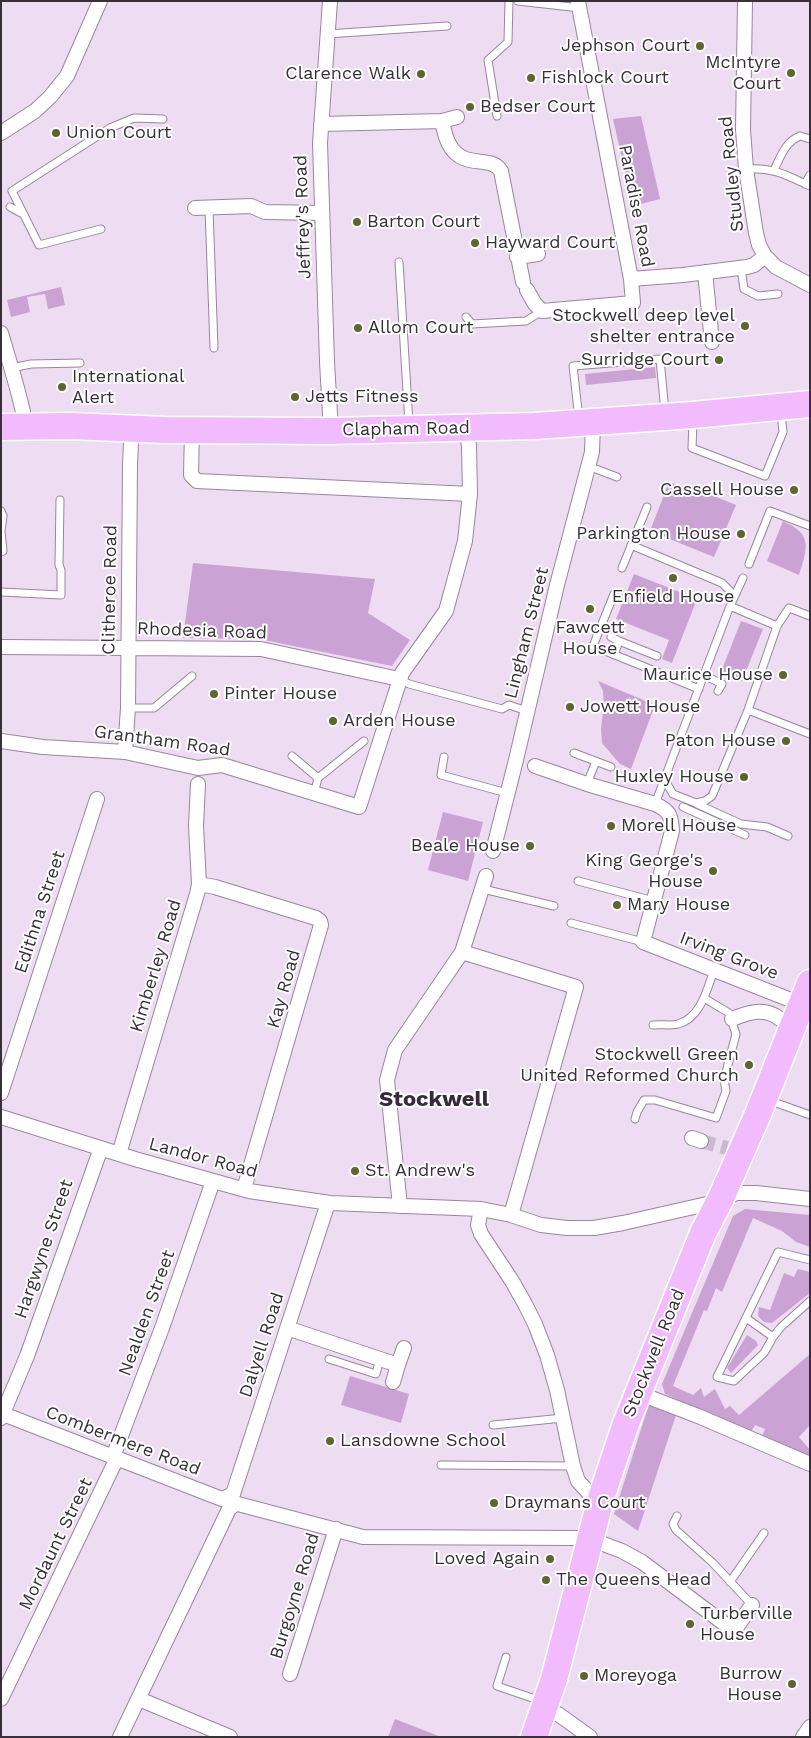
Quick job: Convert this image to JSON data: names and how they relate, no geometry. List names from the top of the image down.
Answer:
{
  "streets": {
    "highway": ["Clapham Road", "Stockwell Road"],
    "street": [
      "Studley Road",
      "Paradise Road",
      "Jeffrey's Road",
      "Clitheroe Road",
      "Rhodesia Road",
      "Lingham Street",
      "Grantham Road",
      "Edithna Street",
      "Irving Grove",
      "Kimberley Road",
      "Kay Road",
      "Landor Road",
      "Hargwyne Street",
      "Nealden Street",
      "Dalyell Road",
      "Combermere Road",
      "Mordaunt Street",
      "Burgoyne Road"
    ]
  },
  "crossings": [
    ["Jeffrey's Road", "Clapham Road"],
    ["Clapham Road", "Clitheroe Road"],
    ["Clapham Road", "Lingham Street"],
    ["Clapham Road", "Grantham Road"],
    ["Clitheroe Road", "Rhodesia Road"],
    ["Clitheroe Road", "Grantham Road"],
    ["Rhodesia Road", "Grantham Road"],
    ["Irving Grove", "Stockwell Road"],
    ["Kimberley Road", "Kay Road"],
    ["Kimberley Road", "Landor Road"],
    ["Kay Road", "Landor Road"],
    ["Landor Road", "Hargwyne Street"],
    ["Landor Road", "Nealden Street"],
    ["Landor Road", "Dalyell Road"],
    ["Landor Road", "Stockwell Road"],
    ["Hargwyne Street", "Combermere Road"],
    ["Nealden Street", "Combermere Road"],
    ["Nealden Street", "Mordaunt Street"],
    ["Dalyell Road", "Combermere Road"],
    ["Stockwell Road", "Combermere Road"],
    ["Combermere Road", "Mordaunt Street"],
    ["Combermere Road", "Burgoyne Road"]
  ],
  "districts": ["Stockwell"],
  "places": [
    "Jephson Court",
    "McIntyre Court",
    "Clarence Walk",
    "Fishlock Court",
    "Bedser Court",
    "Union Court",
    "Barton Court",
    "Hayward Court",
    "Stockwell deep level shelter entrance",
    "Allom Court",
    "Surridge Court",
    "International Alert",
    "Jetts Fitness",
    "Cassell House",
    "Parkington House",
    "Enfield House",
    "Fawcett House",
    "Maurice House",
    "Pinter House",
    "Jowett House",
    "Arden House",
    "Paton House",
    "Huxley House",
    "Morell House",
    "Beale House",
    "King George's House",
    "Mary House",
    "Stockwell Green United Reformed Church",
    "St. Andrew's",
    "Lansdowne School",
    "Draymans Court",
    "Loved Again",
    "The Queens Head",
    "Turberville House",
    "Moreyoga",
    "Burrow House"
  ]
}
